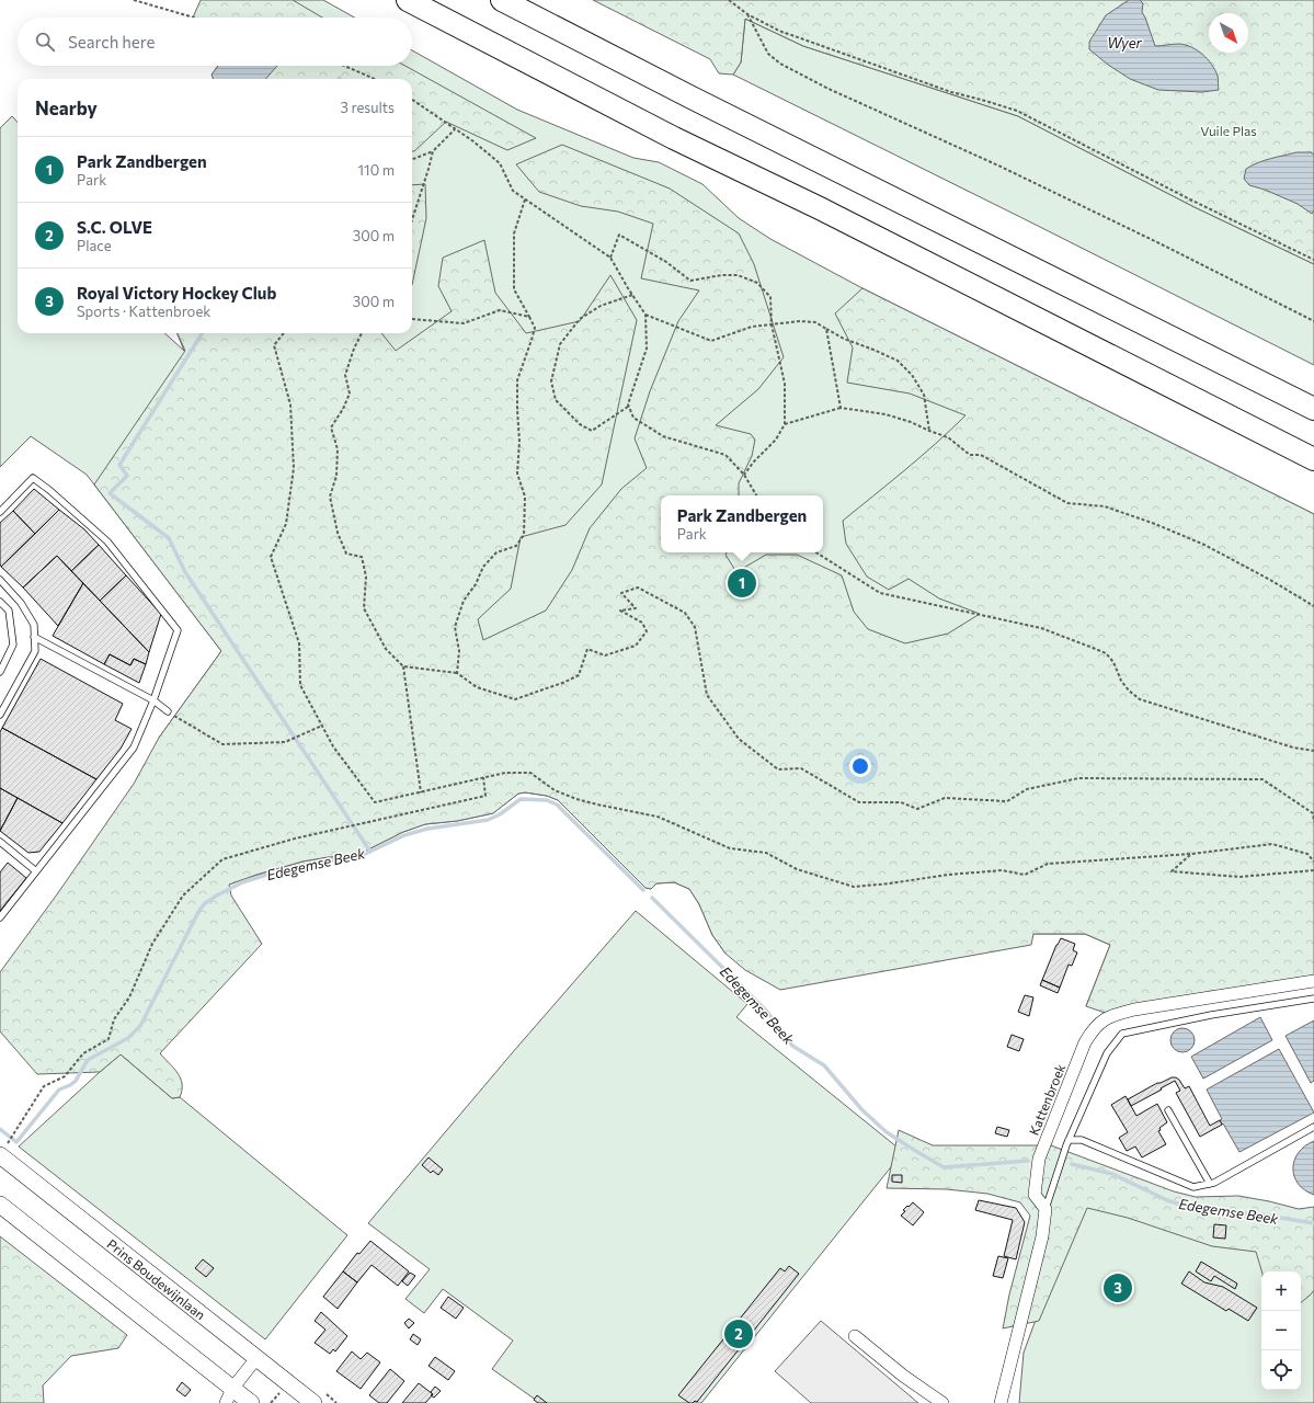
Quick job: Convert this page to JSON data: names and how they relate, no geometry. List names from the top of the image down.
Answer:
{
  "streets": {
    "main road": ["Prins Boudewijnlaan"],
    "street": ["Kattenbroek"]
  },
  "water": ["Wyer", "Edegemse Beek"],
  "parks": ["Vuile Plas"],
  "north": "bottom right",
  "page": {
    "search": "Search here",
    "heading": ["Nearby", "3 results"],
    "list": [
      {
        "mark": "1",
        "name": "Park Zandbergen",
        "note": "Park",
        "value": "110 m"
      },
      {
        "mark": "2",
        "name": "S.C. OLVE",
        "note": "Place",
        "value": "300 m"
      },
      {
        "mark": "3",
        "name": "Royal Victory Hockey Club",
        "note": "Sports · Kattenbroek",
        "value": "300 m"
      }
    ],
    "popup": ["Park Zandbergen", "Park"],
    "pins": ["1", "3", "2"],
    "map_buttons": ["+", "−"]
  }
}
